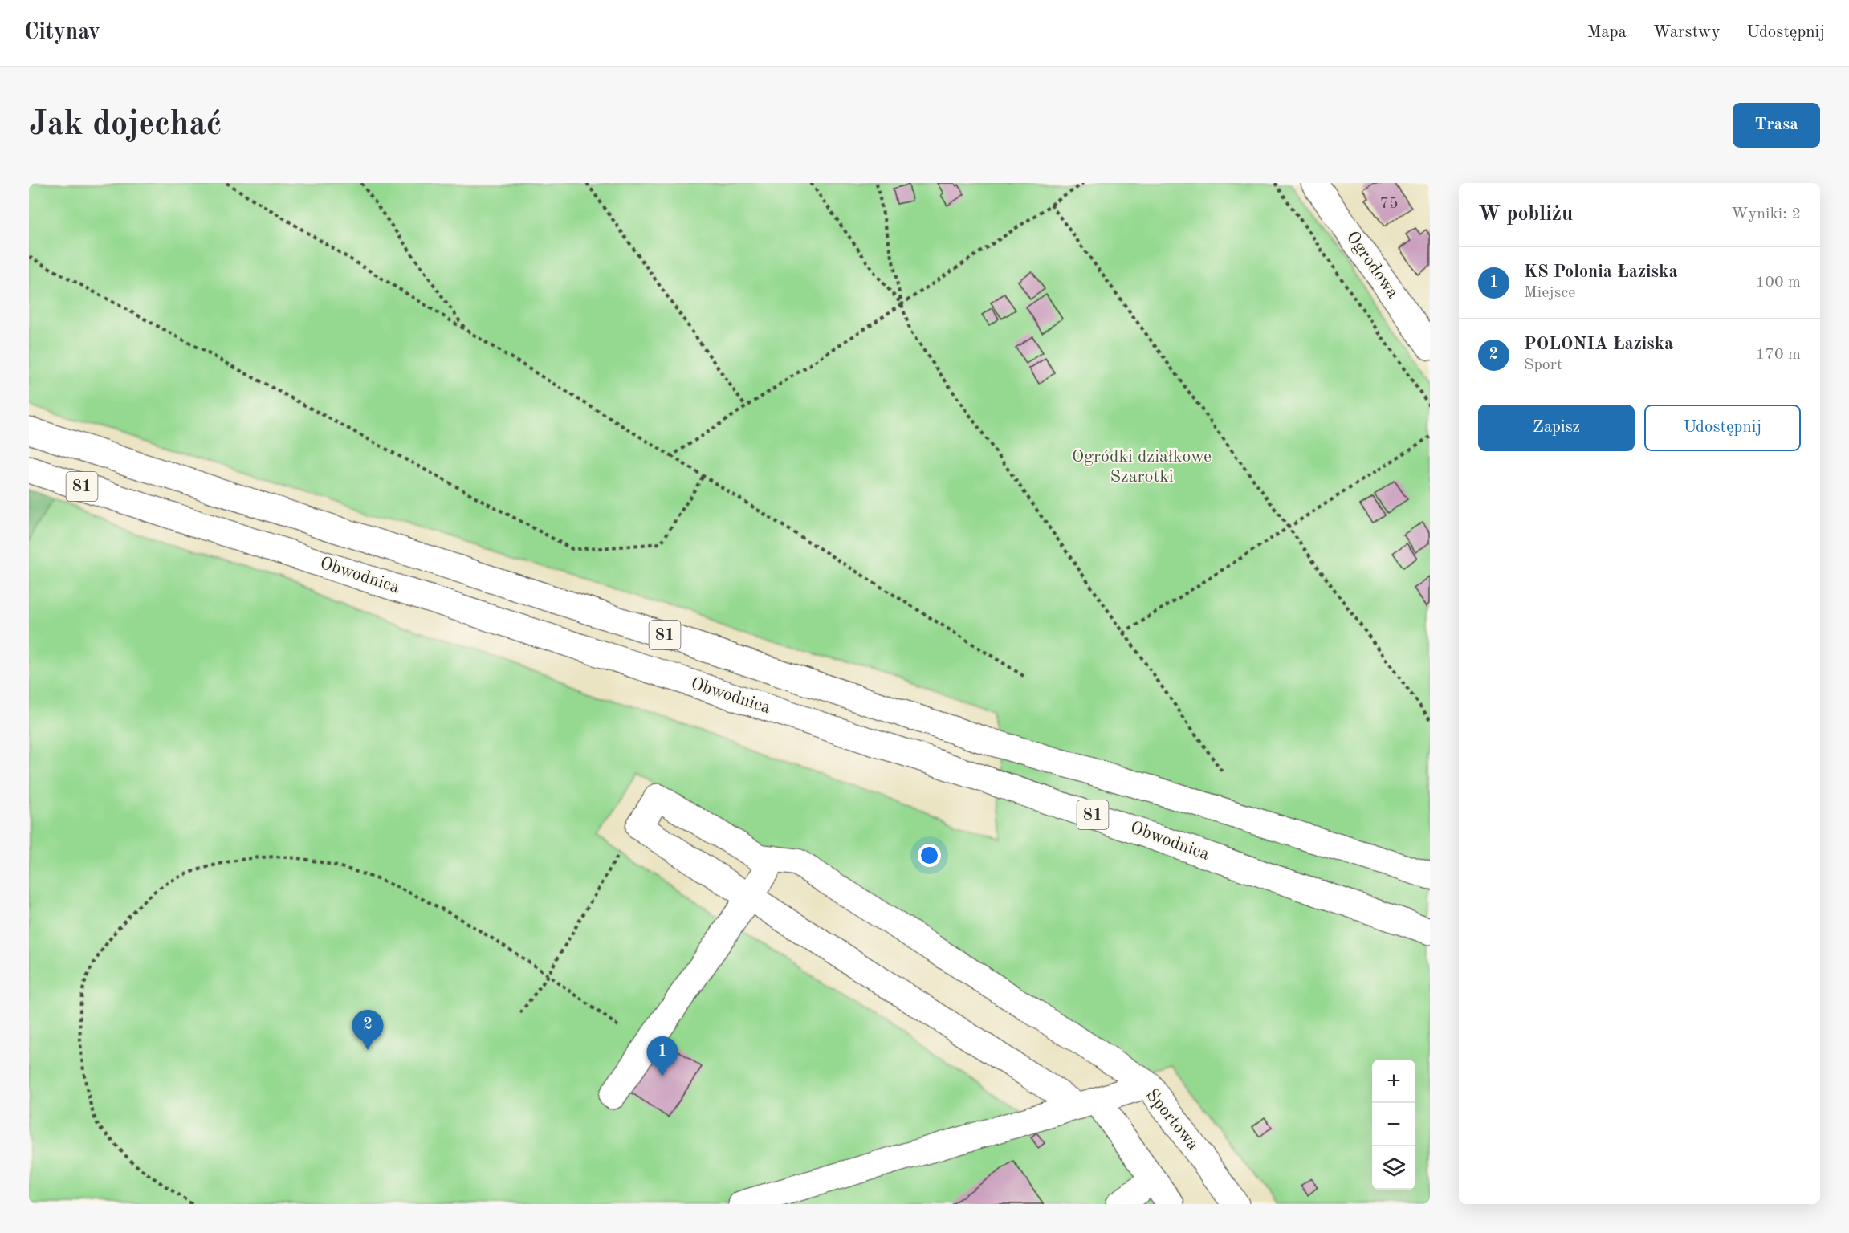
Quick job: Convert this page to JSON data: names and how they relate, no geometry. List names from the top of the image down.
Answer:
{
  "streets": {
    "main road": [
      "Ogrodowa",
      "81",
      "Obwodnica",
      "Sportowa"
    ]
  },
  "parks": ["Ogródki działkowe Szarotki"],
  "house_numbers": ["75"],
  "page": {
    "header": "Citynav",
    "nav": ["Mapa", "Warstwy", "Udostępnij"],
    "buttons": [
      "Trasa",
      ["Zapisz", "Udostępnij"]
    ],
    "title": "Jak dojechać",
    "heading": ["W pobliżu", "Wyniki: 2"],
    "list": [
      {
        "mark": "1",
        "name": "KS Polonia Łaziska",
        "note": "Miejsce",
        "value": "100 m"
      },
      {
        "mark": "2",
        "name": "POLONIA Łaziska",
        "note": "Sport",
        "value": "170 m"
      }
    ],
    "pins": ["2", "1"],
    "map_buttons": ["+", "−"]
  }
}
